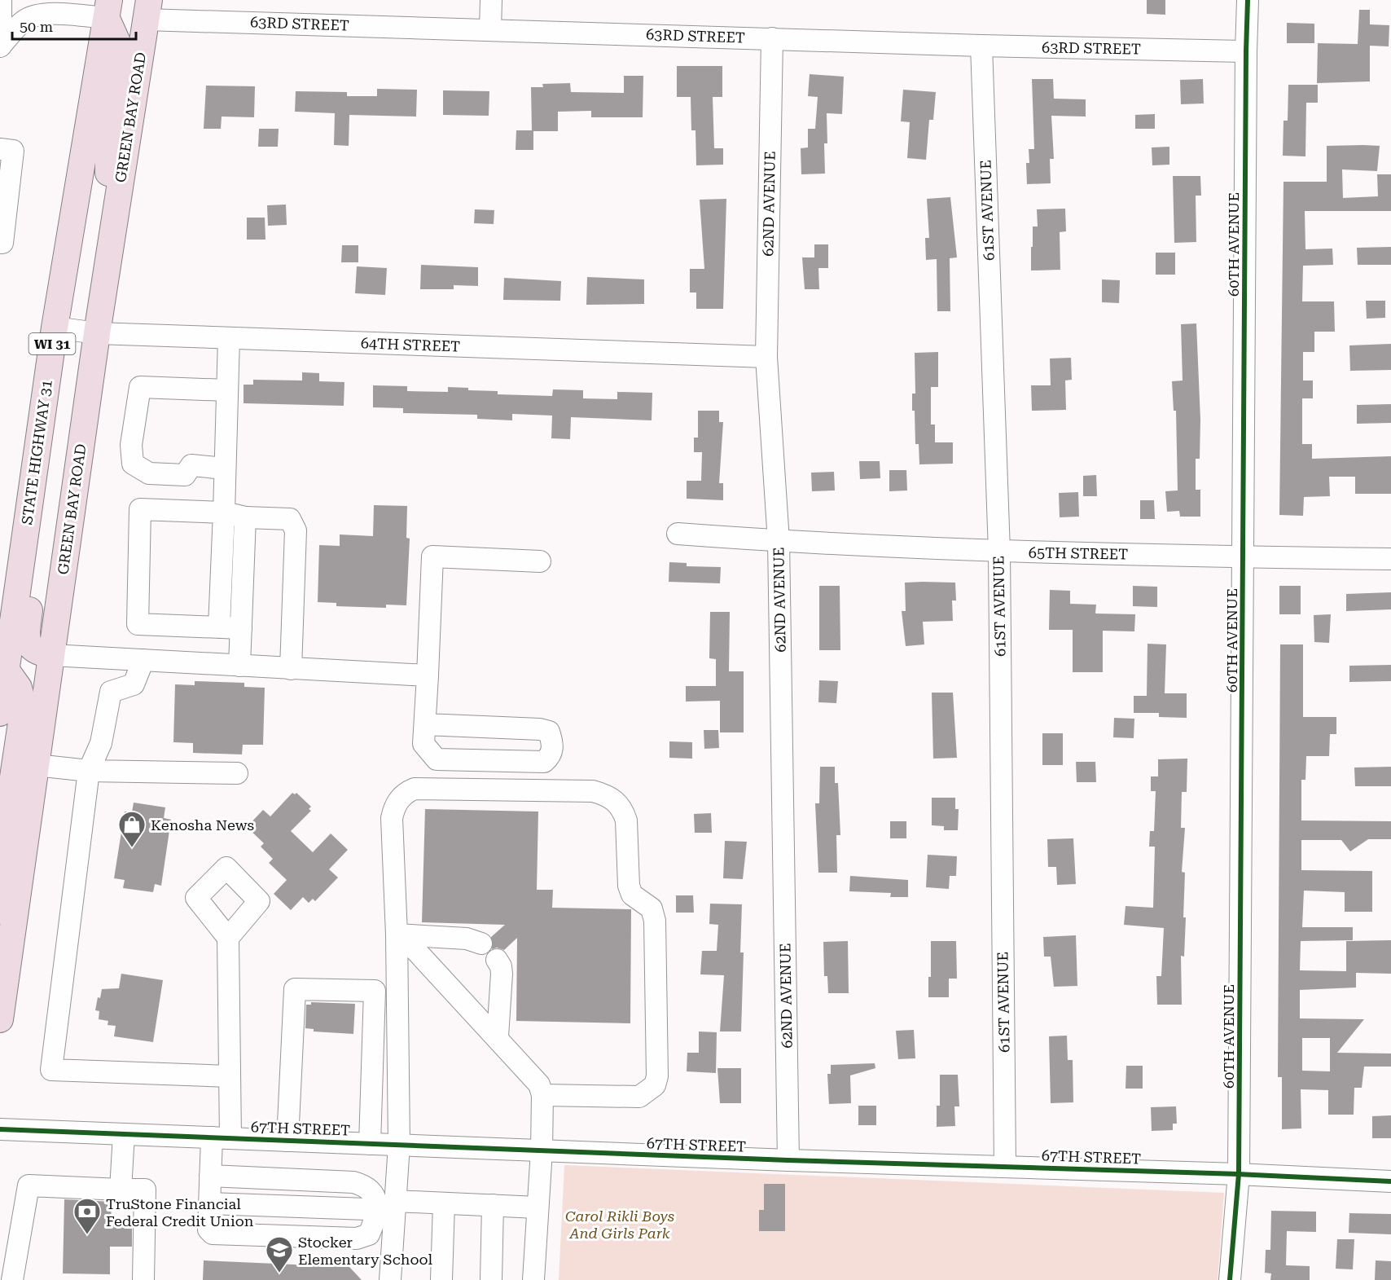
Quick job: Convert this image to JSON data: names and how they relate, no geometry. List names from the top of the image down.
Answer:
{
  "streets": {
    "main road": ["GREEN BAY ROAD", "WI 31", "STATE HIGHWAY 31"],
    "street": [
      "63RD STREET",
      "62ND AVENUE",
      "61ST AVENUE",
      "60TH AVENUE",
      "64TH STREET",
      "65TH STREET",
      "67TH STREET"
    ]
  },
  "crossings": [
    ["63RD STREET", "GREEN BAY ROAD"],
    ["63RD STREET", "62ND AVENUE"],
    ["63RD STREET", "61ST AVENUE"],
    ["63RD STREET", "60TH AVENUE"],
    ["GREEN BAY ROAD", "64TH STREET"],
    ["62ND AVENUE", "64TH STREET"],
    ["62ND AVENUE", "65TH STREET"],
    ["62ND AVENUE", "67TH STREET"],
    ["61ST AVENUE", "65TH STREET"],
    ["61ST AVENUE", "67TH STREET"],
    ["60TH AVENUE", "65TH STREET"],
    ["60TH AVENUE", "67TH STREET"],
    ["64TH STREET", "STATE HIGHWAY 31"]
  ],
  "parks": ["Carol Rikli Boys And Girls Park"],
  "places": {
    "shop": ["Kenosha News"],
    "bank": ["TruStone Financial Federal Credit Union"],
    "school or university": ["Stocker Elementary School"]
  },
  "scale_bar": "50 m"
}
